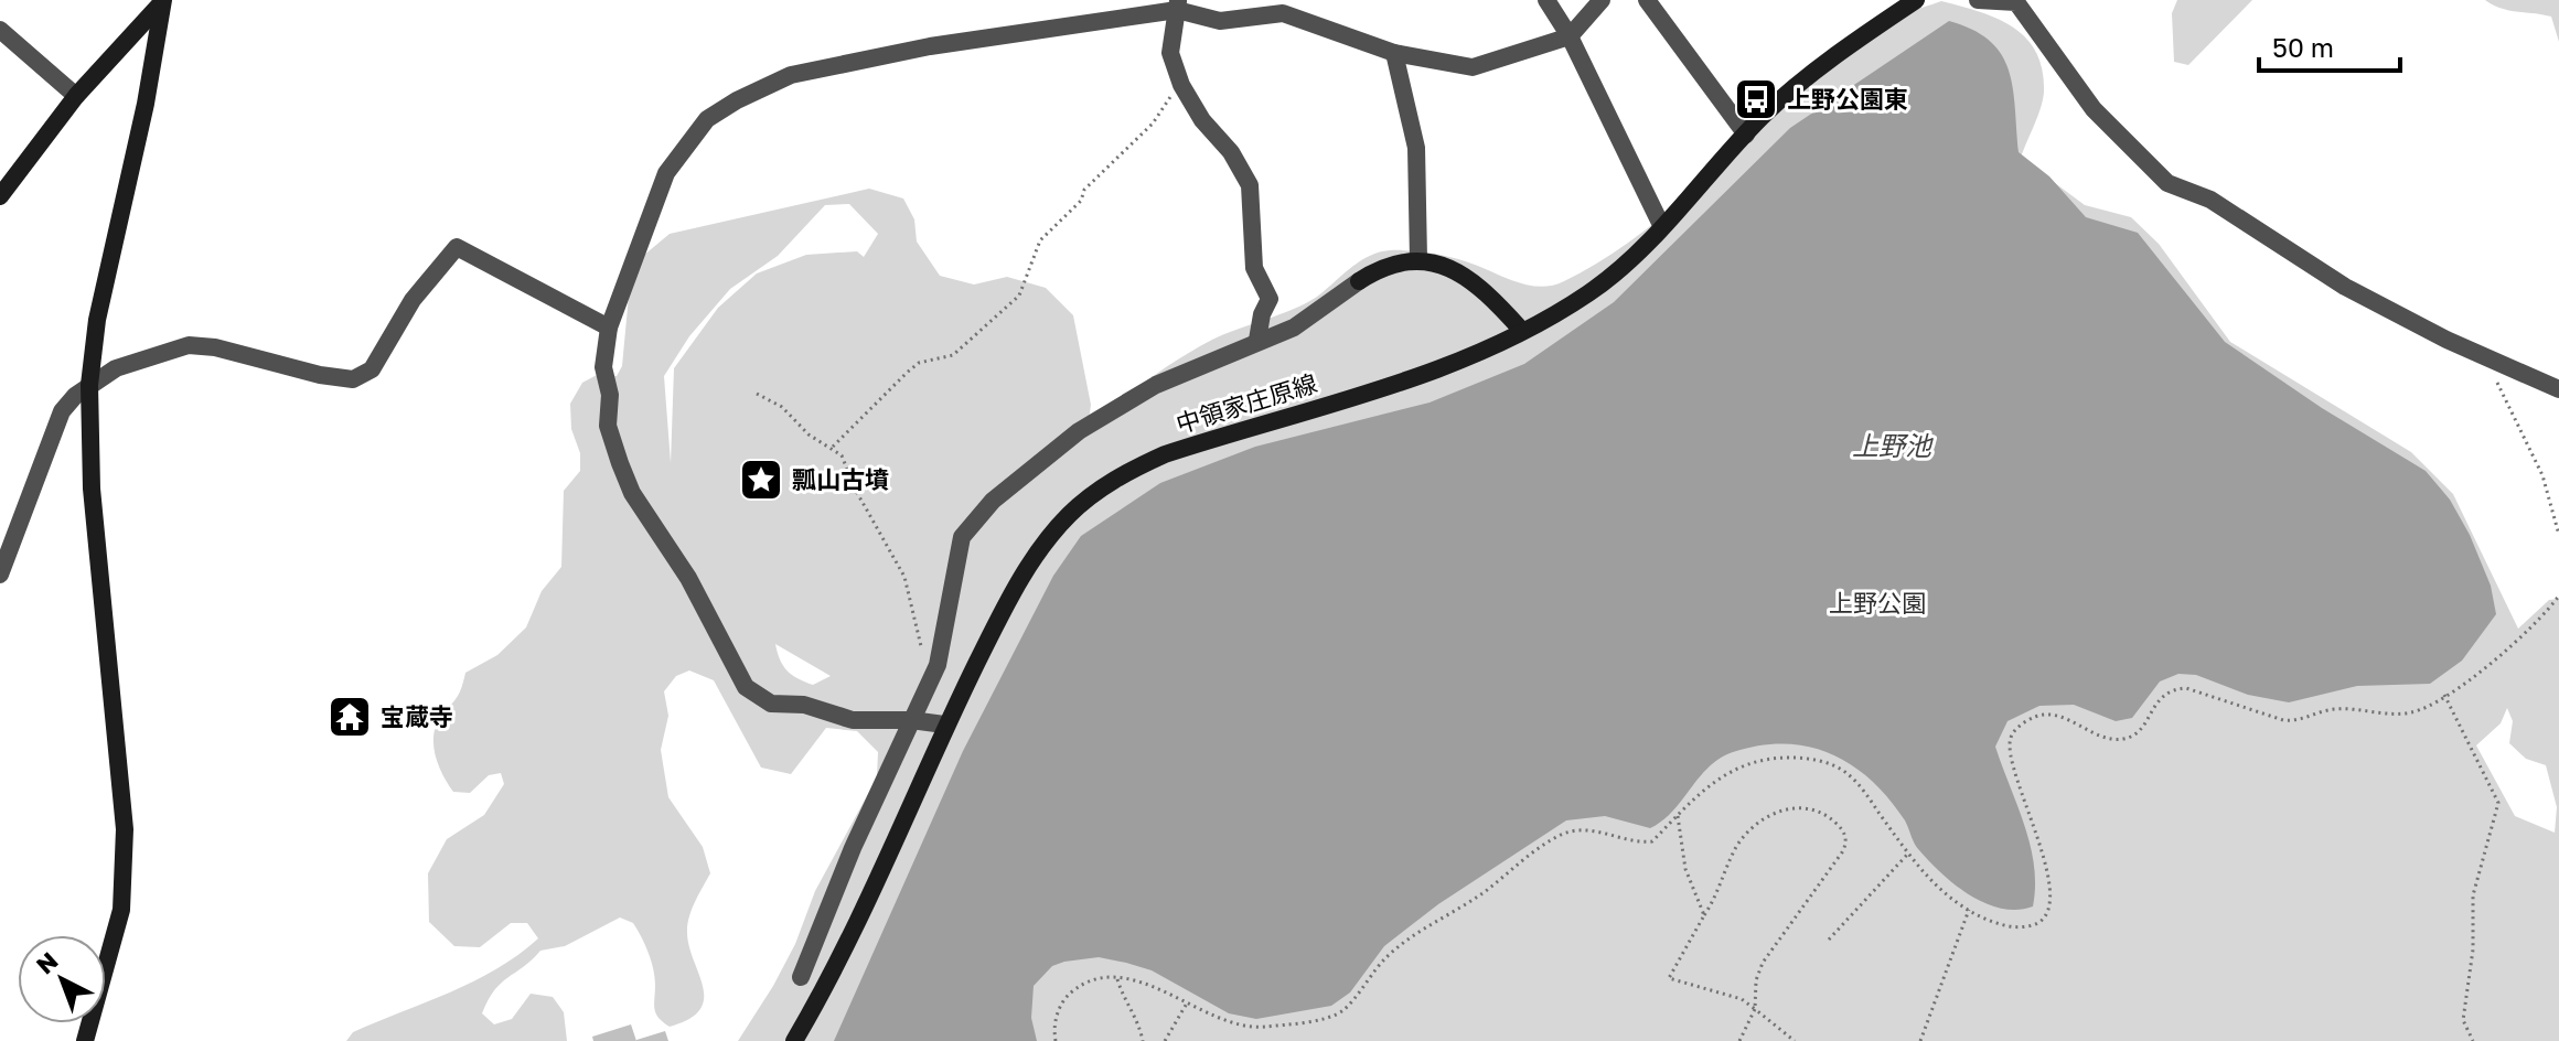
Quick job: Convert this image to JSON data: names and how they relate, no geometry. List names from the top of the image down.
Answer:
{
  "streets": {
    "main road": ["中領家庄原線"]
  },
  "water": ["上野池"],
  "parks": ["上野公園"],
  "places": {
    "bus stop": ["上野公園東"],
    "place": ["瓢山古墳"],
    "temple": ["宝蔵寺"]
  },
  "scale_bar": "50 m",
  "north": "top left"
}
